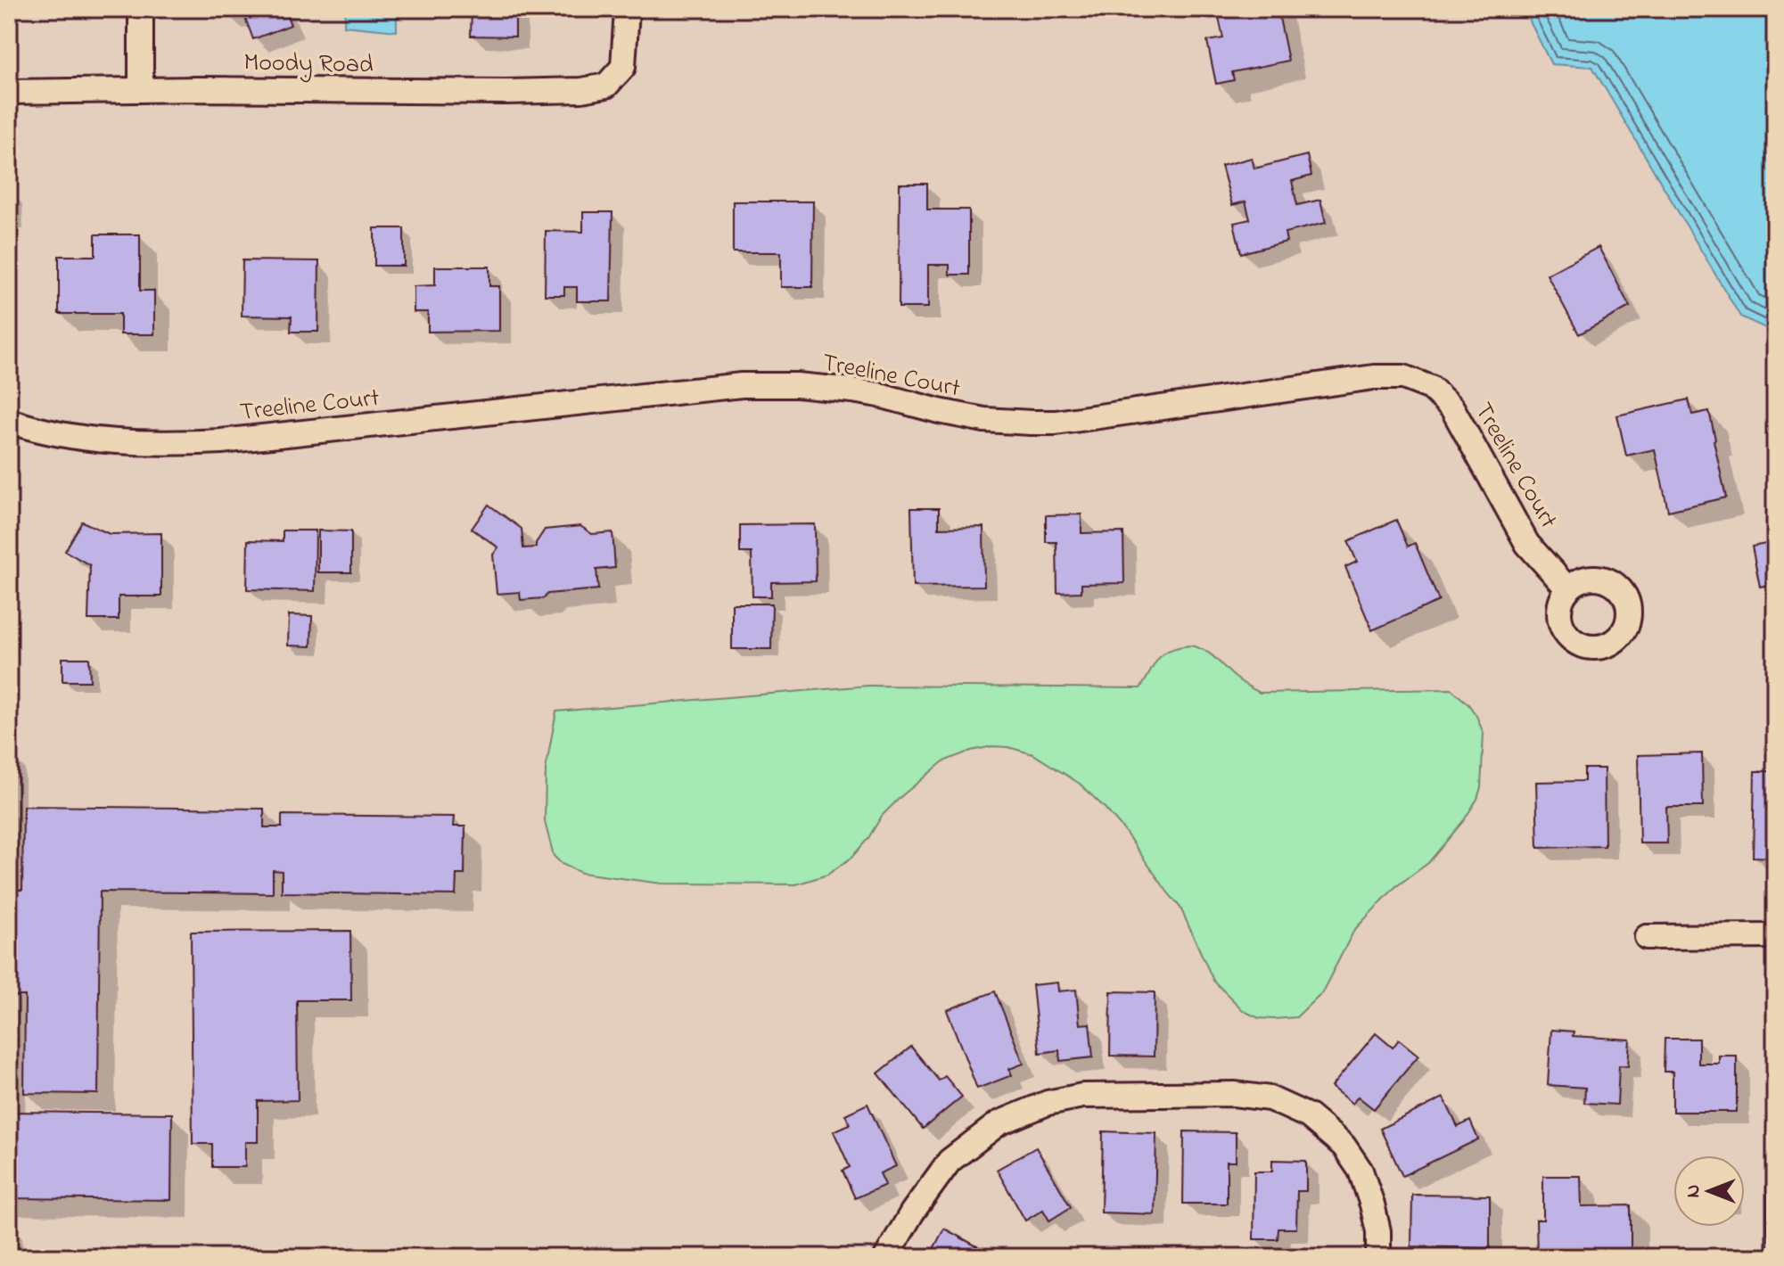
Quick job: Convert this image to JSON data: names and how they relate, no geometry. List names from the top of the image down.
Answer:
{
  "streets": {
    "street": ["Moody Road", "Treeline Court"]
  },
  "north": "left"
}
